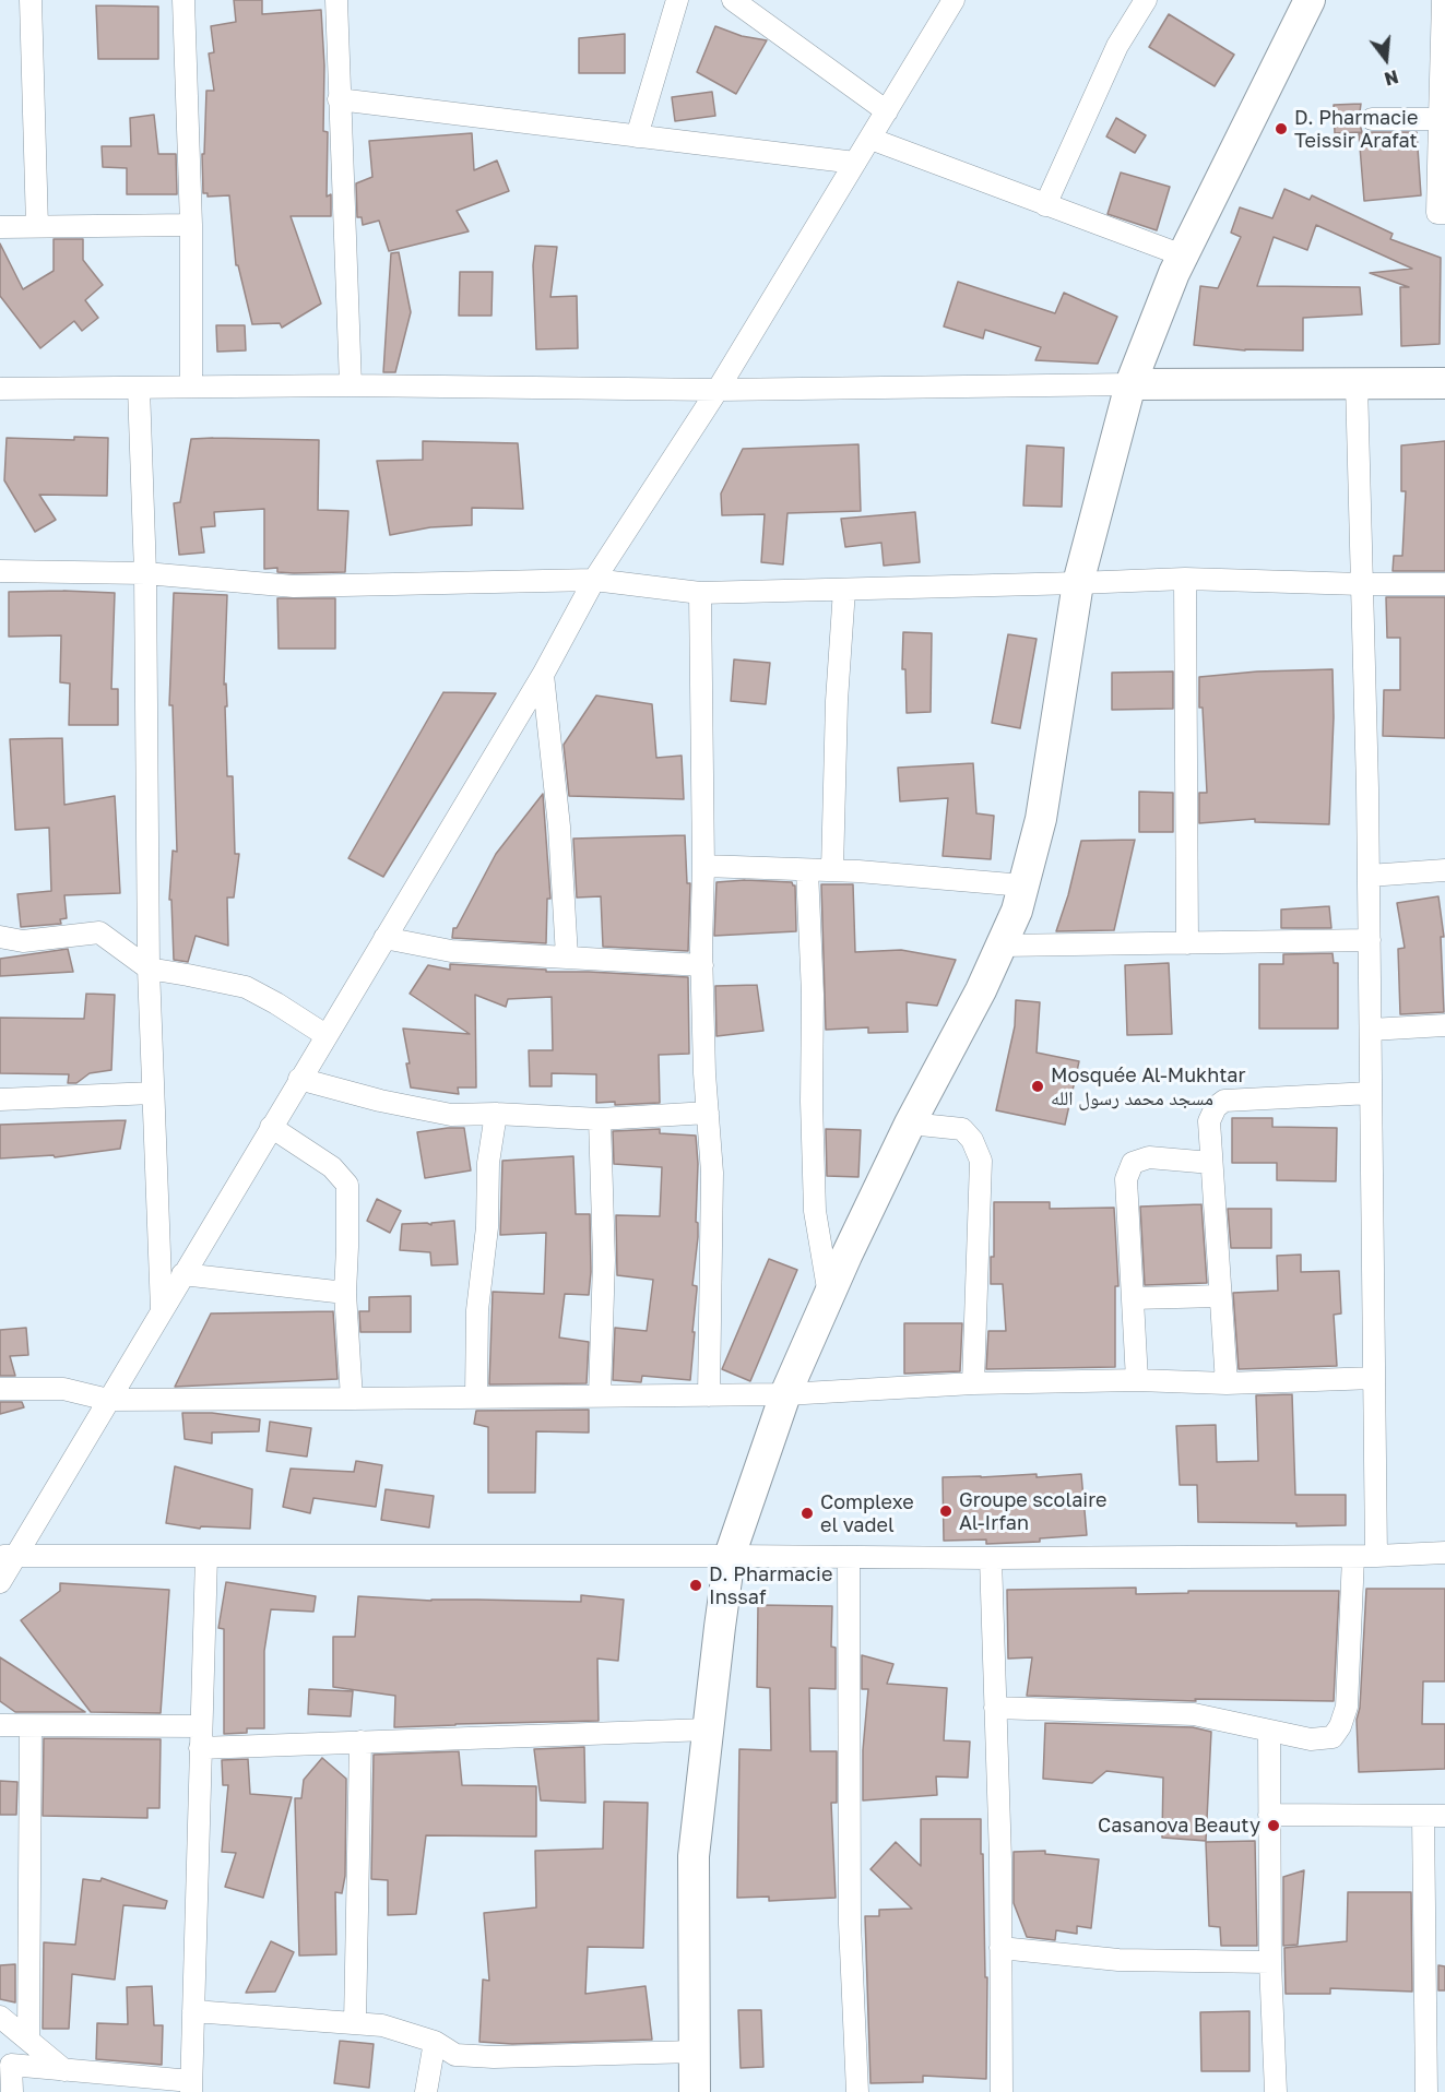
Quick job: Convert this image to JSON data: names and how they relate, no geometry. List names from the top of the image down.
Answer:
{
  "places": [
    "D. Pharmacie Teissir Arafat",
    "Mosquée Al-Mukhtar مسجد محمد رسول الله",
    "Groupe scolaire Al-Irfan",
    "Complexe el vadel",
    "D. Pharmacie Inssaf",
    "Casanova Beauty"
  ],
  "north": "bottom"
}
